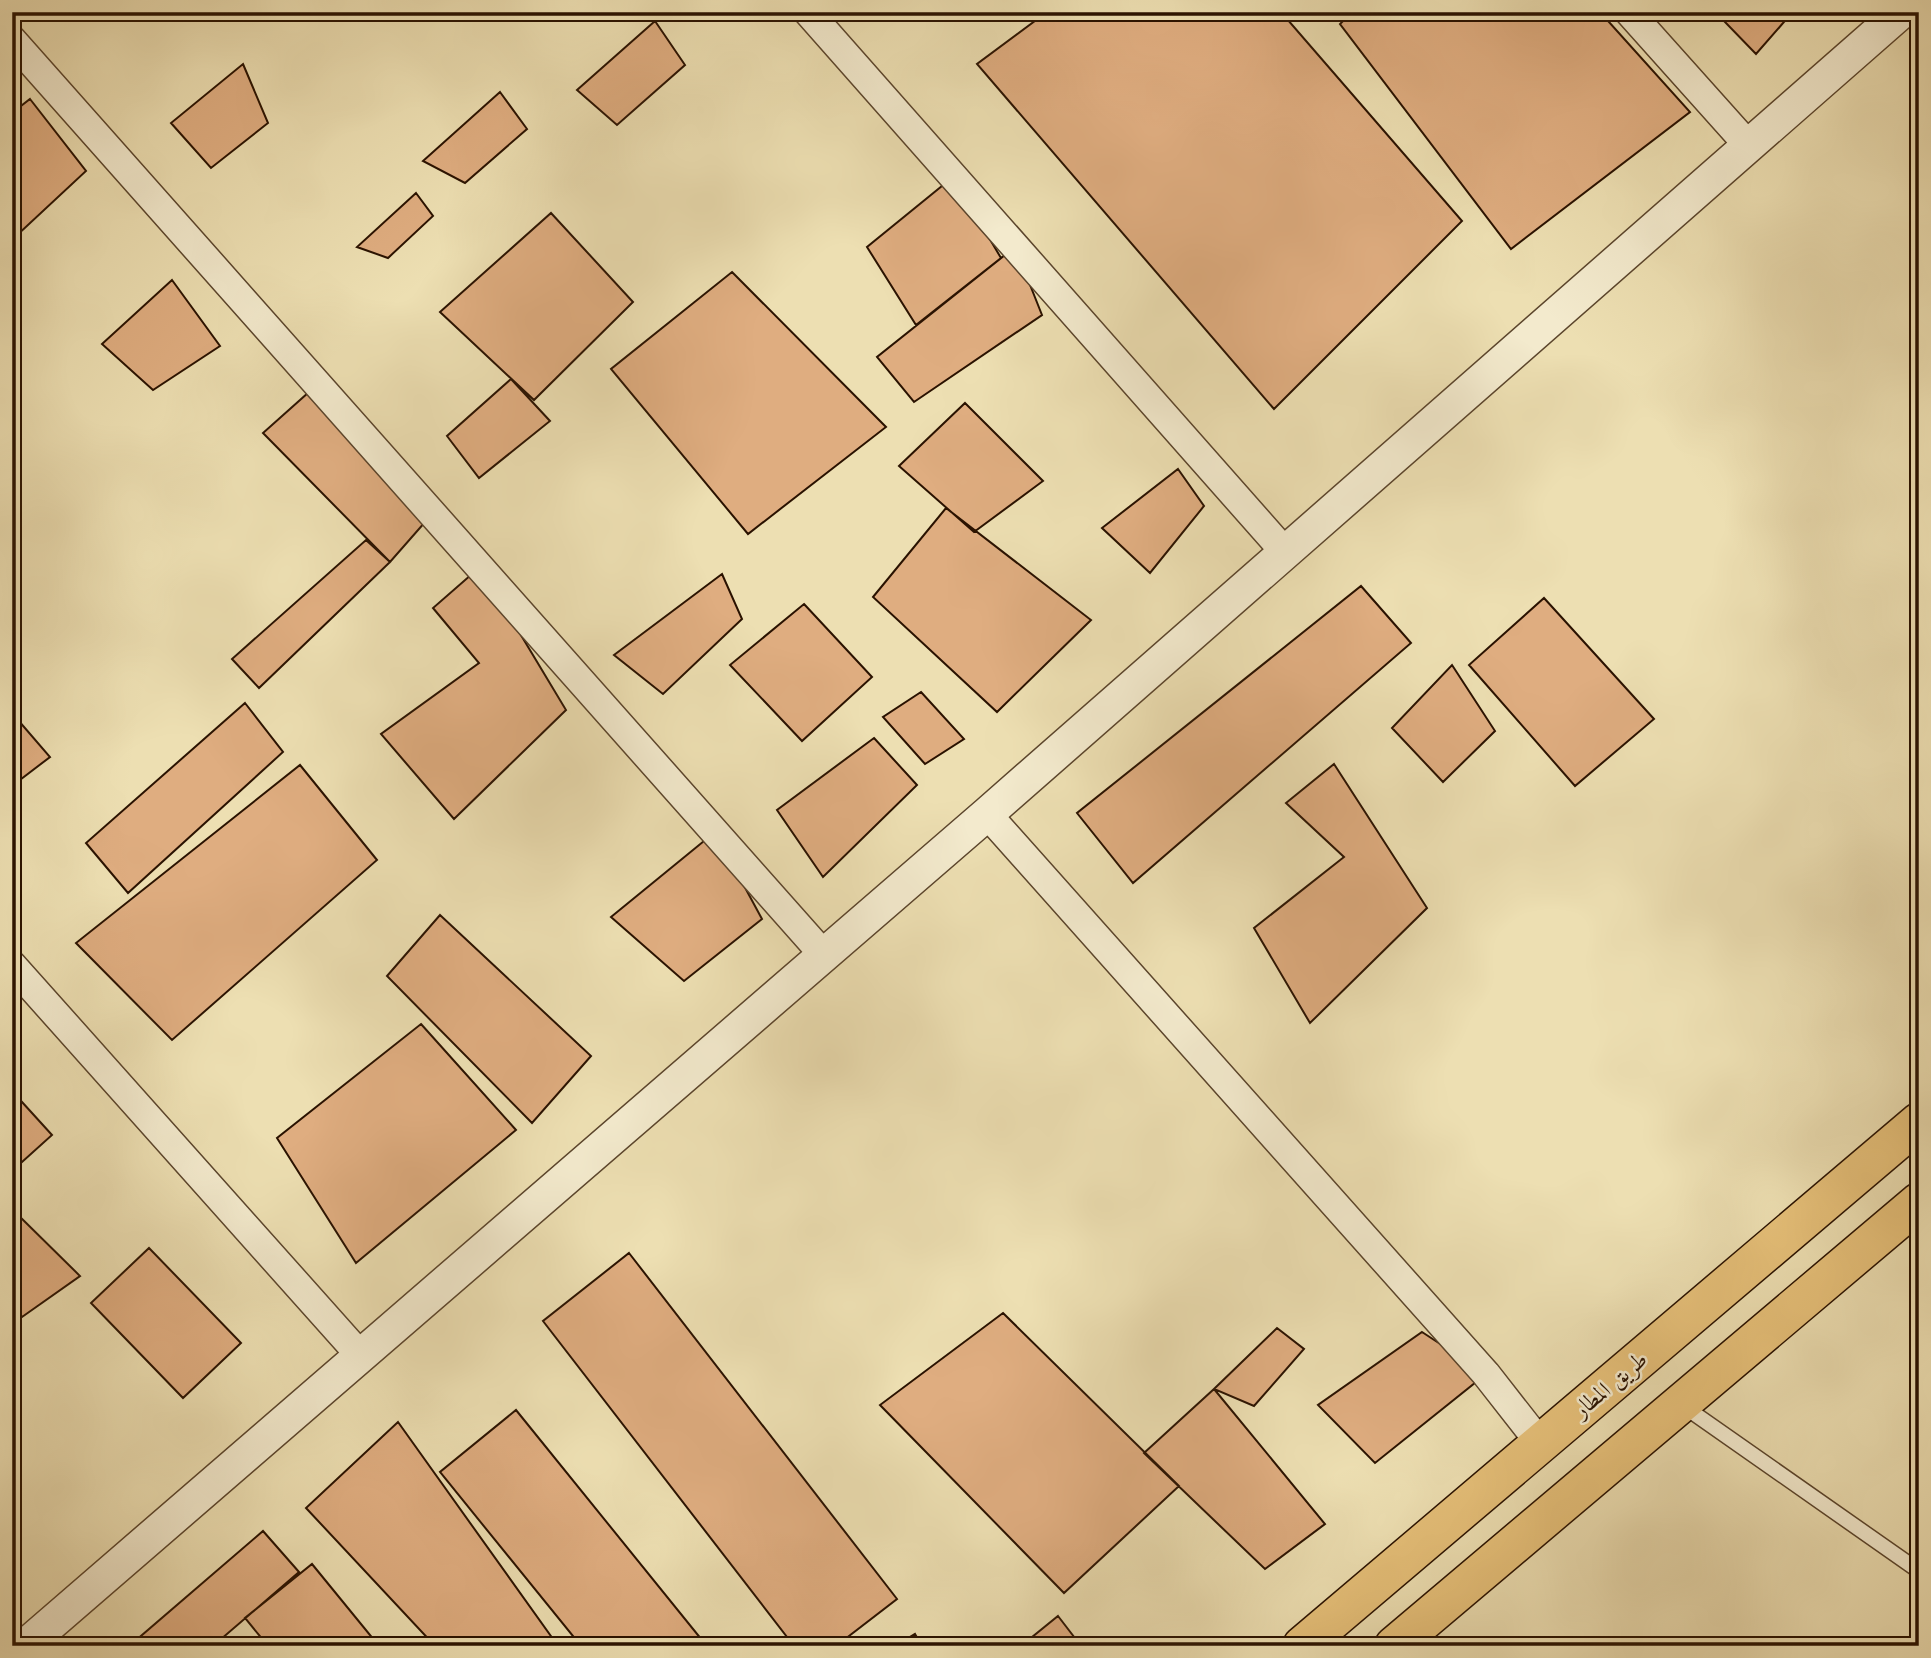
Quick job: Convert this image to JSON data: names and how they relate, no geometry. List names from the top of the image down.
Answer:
{
  "streets": {
    "highway": ["طريق المطار"]
  }
}
